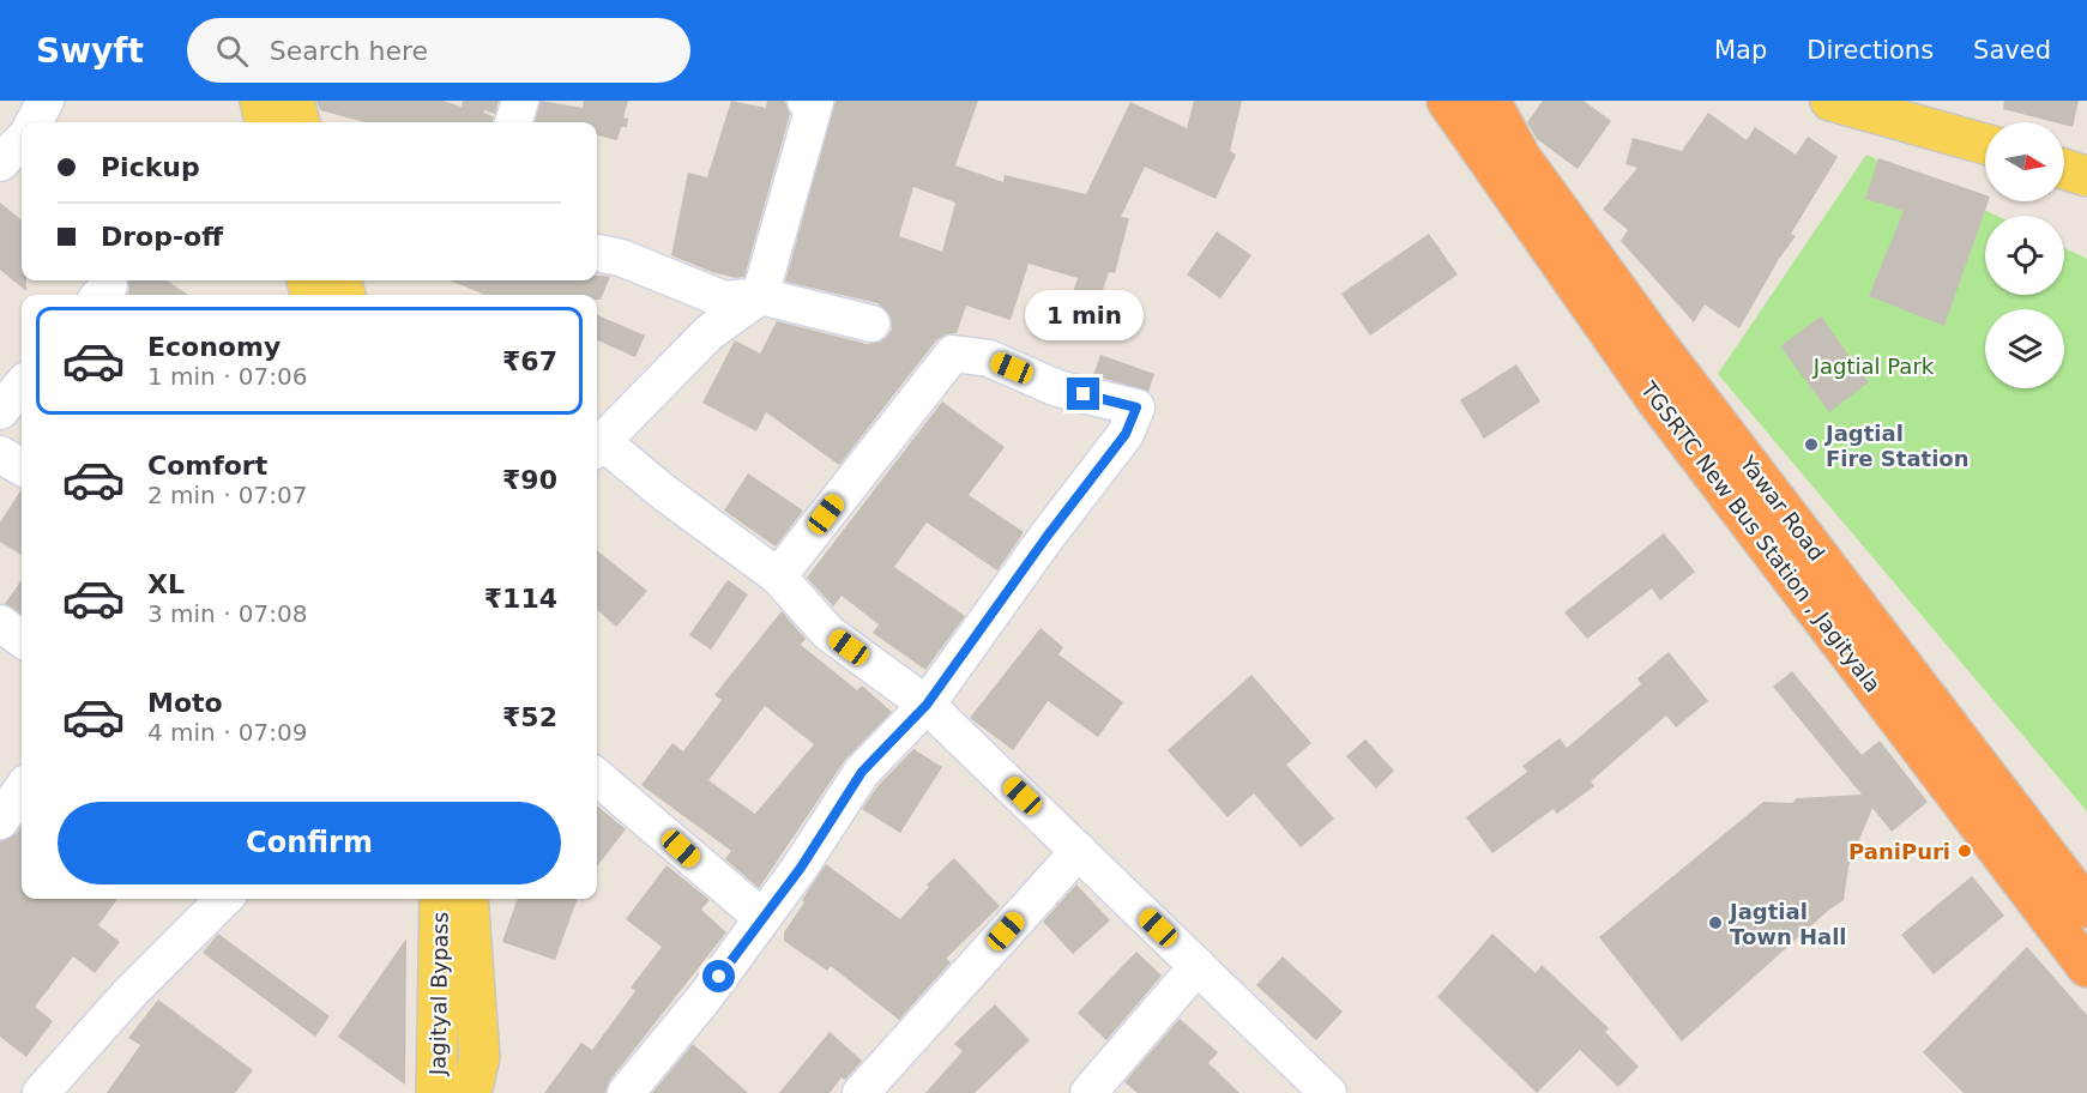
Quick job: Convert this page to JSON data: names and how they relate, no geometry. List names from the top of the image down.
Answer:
{
  "streets": {
    "highway": ["Yawar Road", "TGSRTC New Bus Station , Jagityala"],
    "main road": ["Jagityal Bypass"]
  },
  "crossings": [
    ["Yawar Road", "TGSRTC New Bus Station , Jagityala"]
  ],
  "parks": ["Jagtial Park"],
  "places": ["Jagtial Fire Station", "PaniPuri", "Jagtial Town Hall"],
  "north": "right",
  "page": {
    "header": "Swyft",
    "search": "Search here",
    "nav": ["Map", "Directions", "Saved"],
    "banner": ["Pickup", "Drop-off"],
    "bubble": "1 min",
    "list": [
      {
        "name": "Economy",
        "note": "1 min · 07:06",
        "value": "₹67"
      },
      {
        "name": "Comfort",
        "note": "2 min · 07:07",
        "value": "₹90"
      },
      {
        "name": "XL",
        "note": "3 min · 07:08",
        "value": "₹114"
      },
      {
        "name": "Moto",
        "note": "4 min · 07:09",
        "value": "₹52"
      }
    ],
    "buttons": "Confirm"
  }
}
